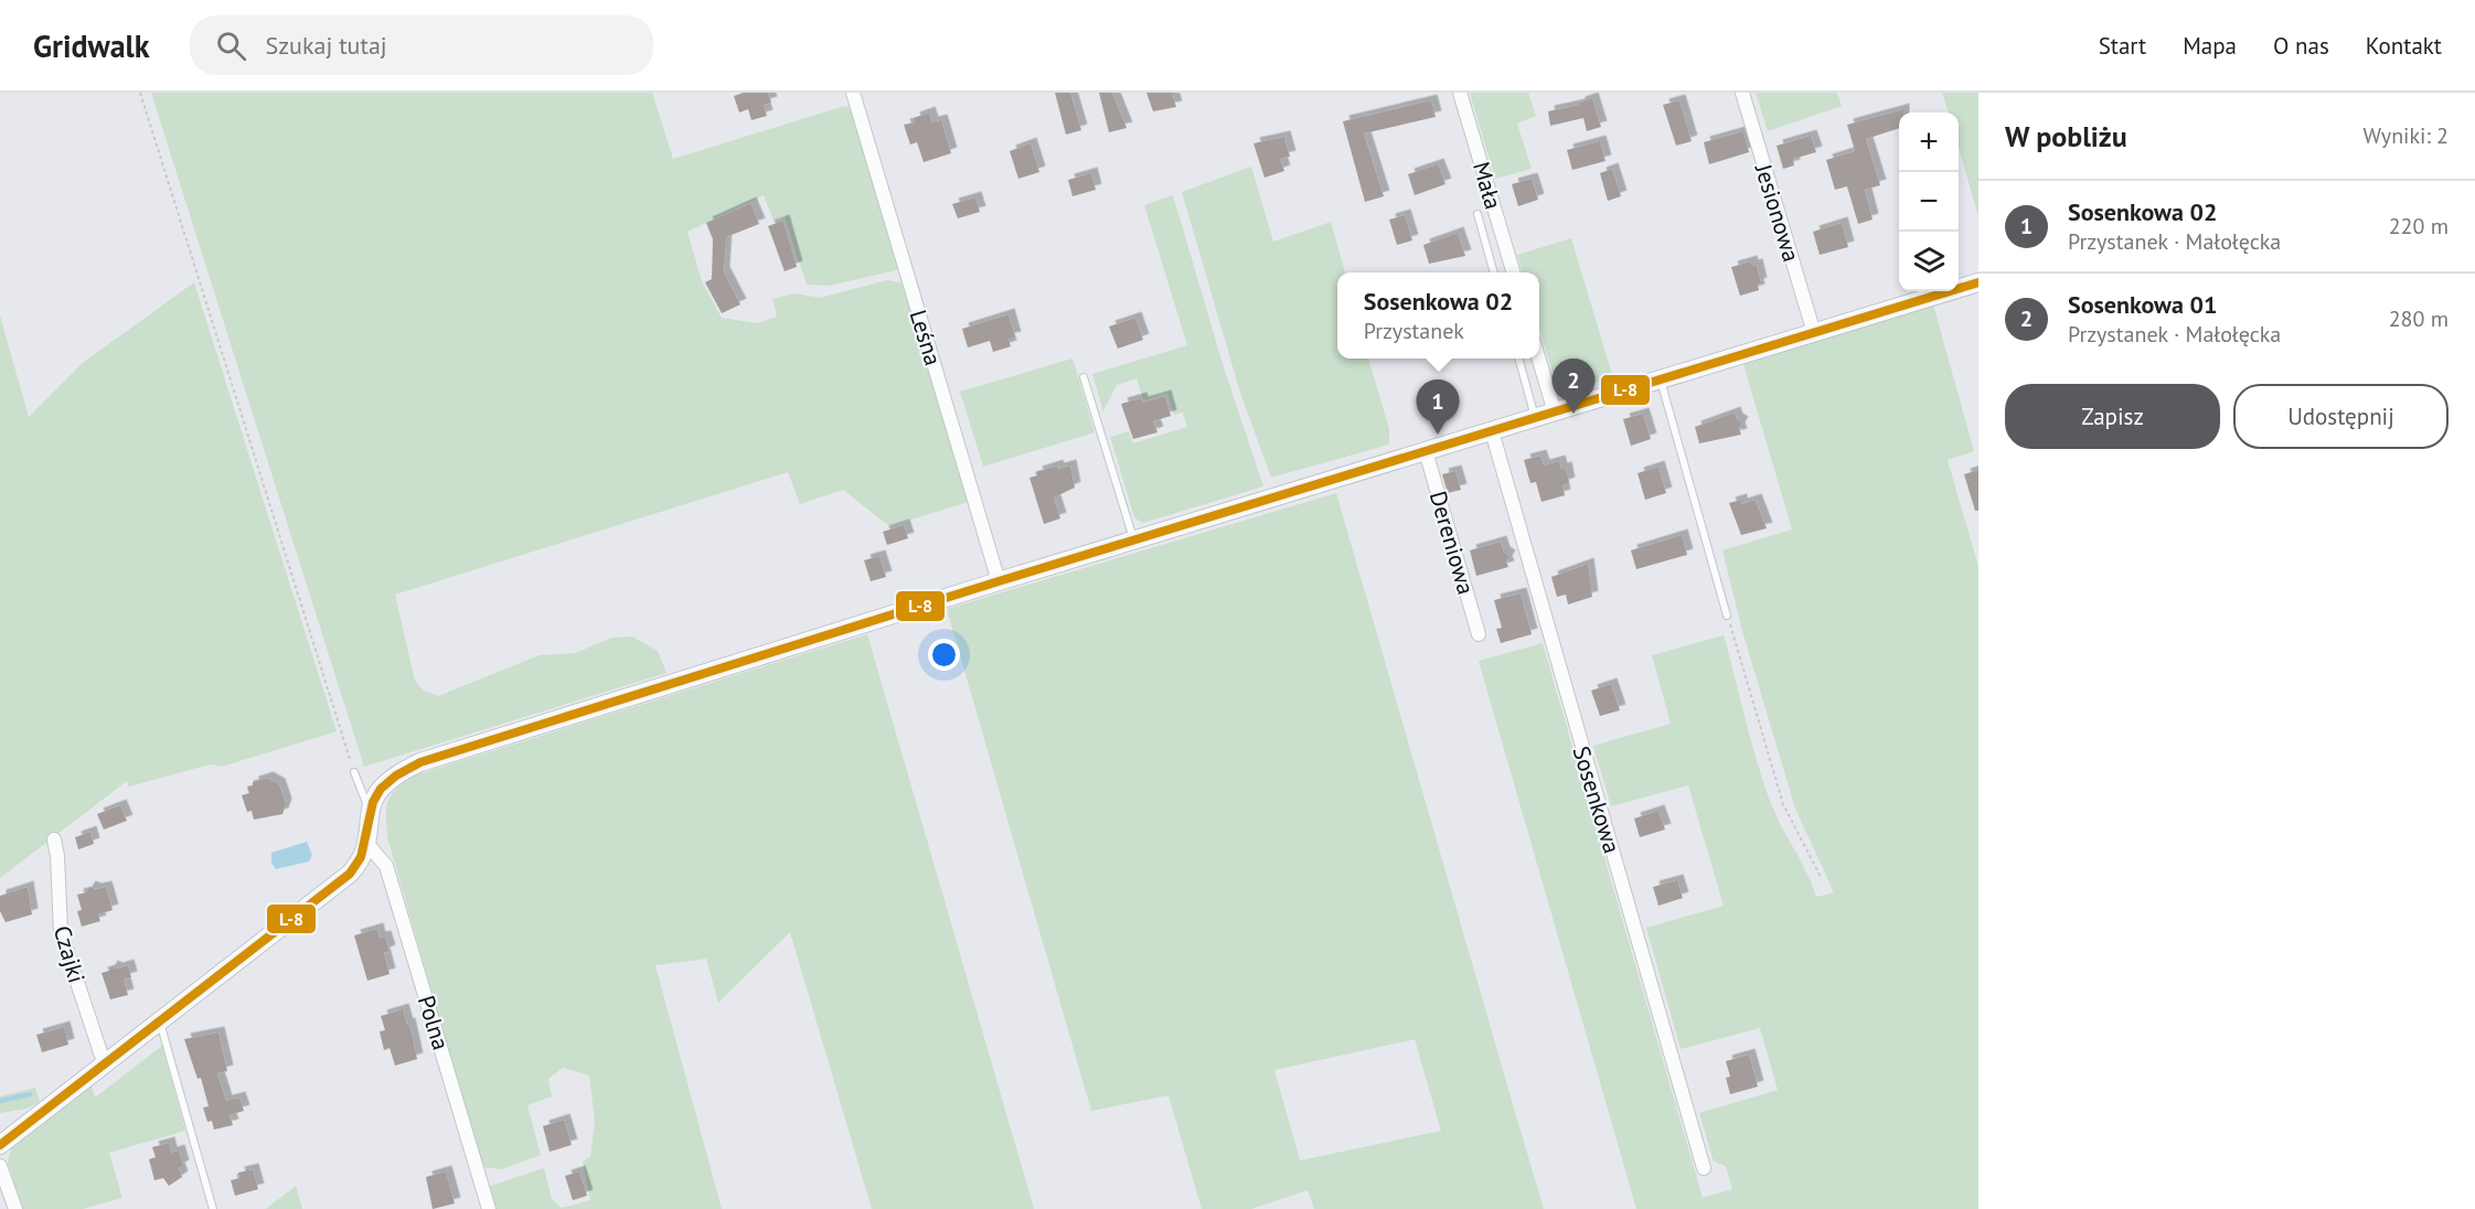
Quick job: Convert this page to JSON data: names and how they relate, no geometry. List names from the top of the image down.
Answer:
{
  "streets": {
    "street": [
      "Mała",
      "Jesionowa",
      "Leśna",
      "Dereniowa",
      "Sosenkowa",
      "Czajki",
      "Polna"
    ]
  },
  "lines": ["transit line L-8"],
  "page": {
    "header": "Gridwalk",
    "search": "Szukaj tutaj",
    "nav": [
      "Start",
      "Mapa",
      "O nas",
      "Kontakt"
    ],
    "heading": ["W pobliżu", "Wyniki: 2"],
    "map_buttons": ["+", "−"],
    "list": [
      {
        "mark": "1",
        "name": "Sosenkowa 02",
        "note": "Przystanek · Małołęcka",
        "value": "220 m"
      },
      {
        "mark": "2",
        "name": "Sosenkowa 01",
        "note": "Przystanek · Małołęcka",
        "value": "280 m"
      }
    ],
    "popup": ["Sosenkowa 02", "Przystanek"],
    "pins": ["2", "1"],
    "buttons": ["Zapisz", "Udostępnij"]
  }
}
